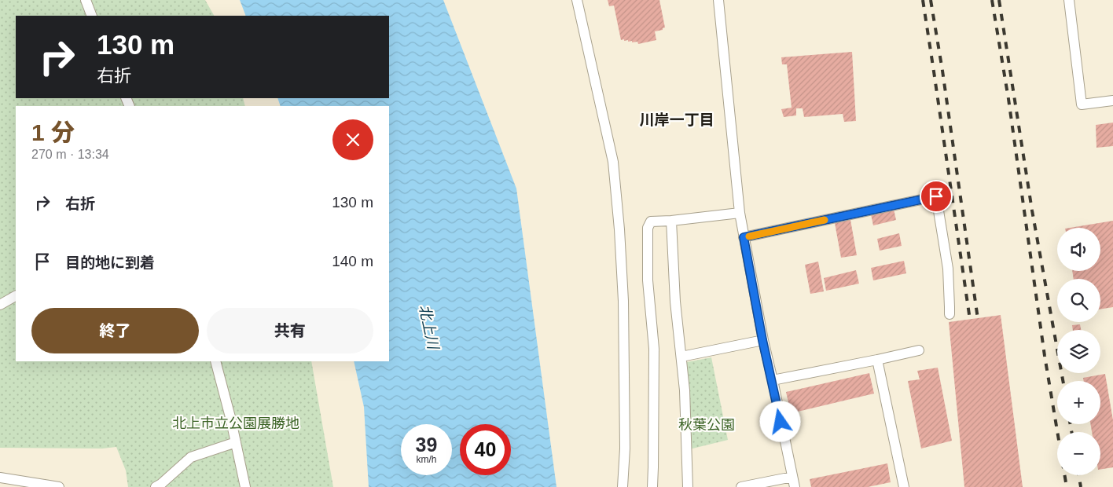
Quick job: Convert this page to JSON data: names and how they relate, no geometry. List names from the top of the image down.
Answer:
{
  "districts": ["川岸一丁目"],
  "water": ["北上川"],
  "parks": ["北上市立公園展勝地", "秋葉公園"],
  "page": {
    "turn": ["130 m", "右折"],
    "heading": ["1 分", "270 m · 13:34"],
    "list": [
      {
        "name": "右折",
        "value": "130 m"
      },
      {
        "name": "目的地に到着",
        "value": "140 m"
      }
    ],
    "map_buttons": ["+", "−"],
    "buttons": ["終了", "共有"],
    "speed": "39 km/h",
    "limit": "40"
  }
}
